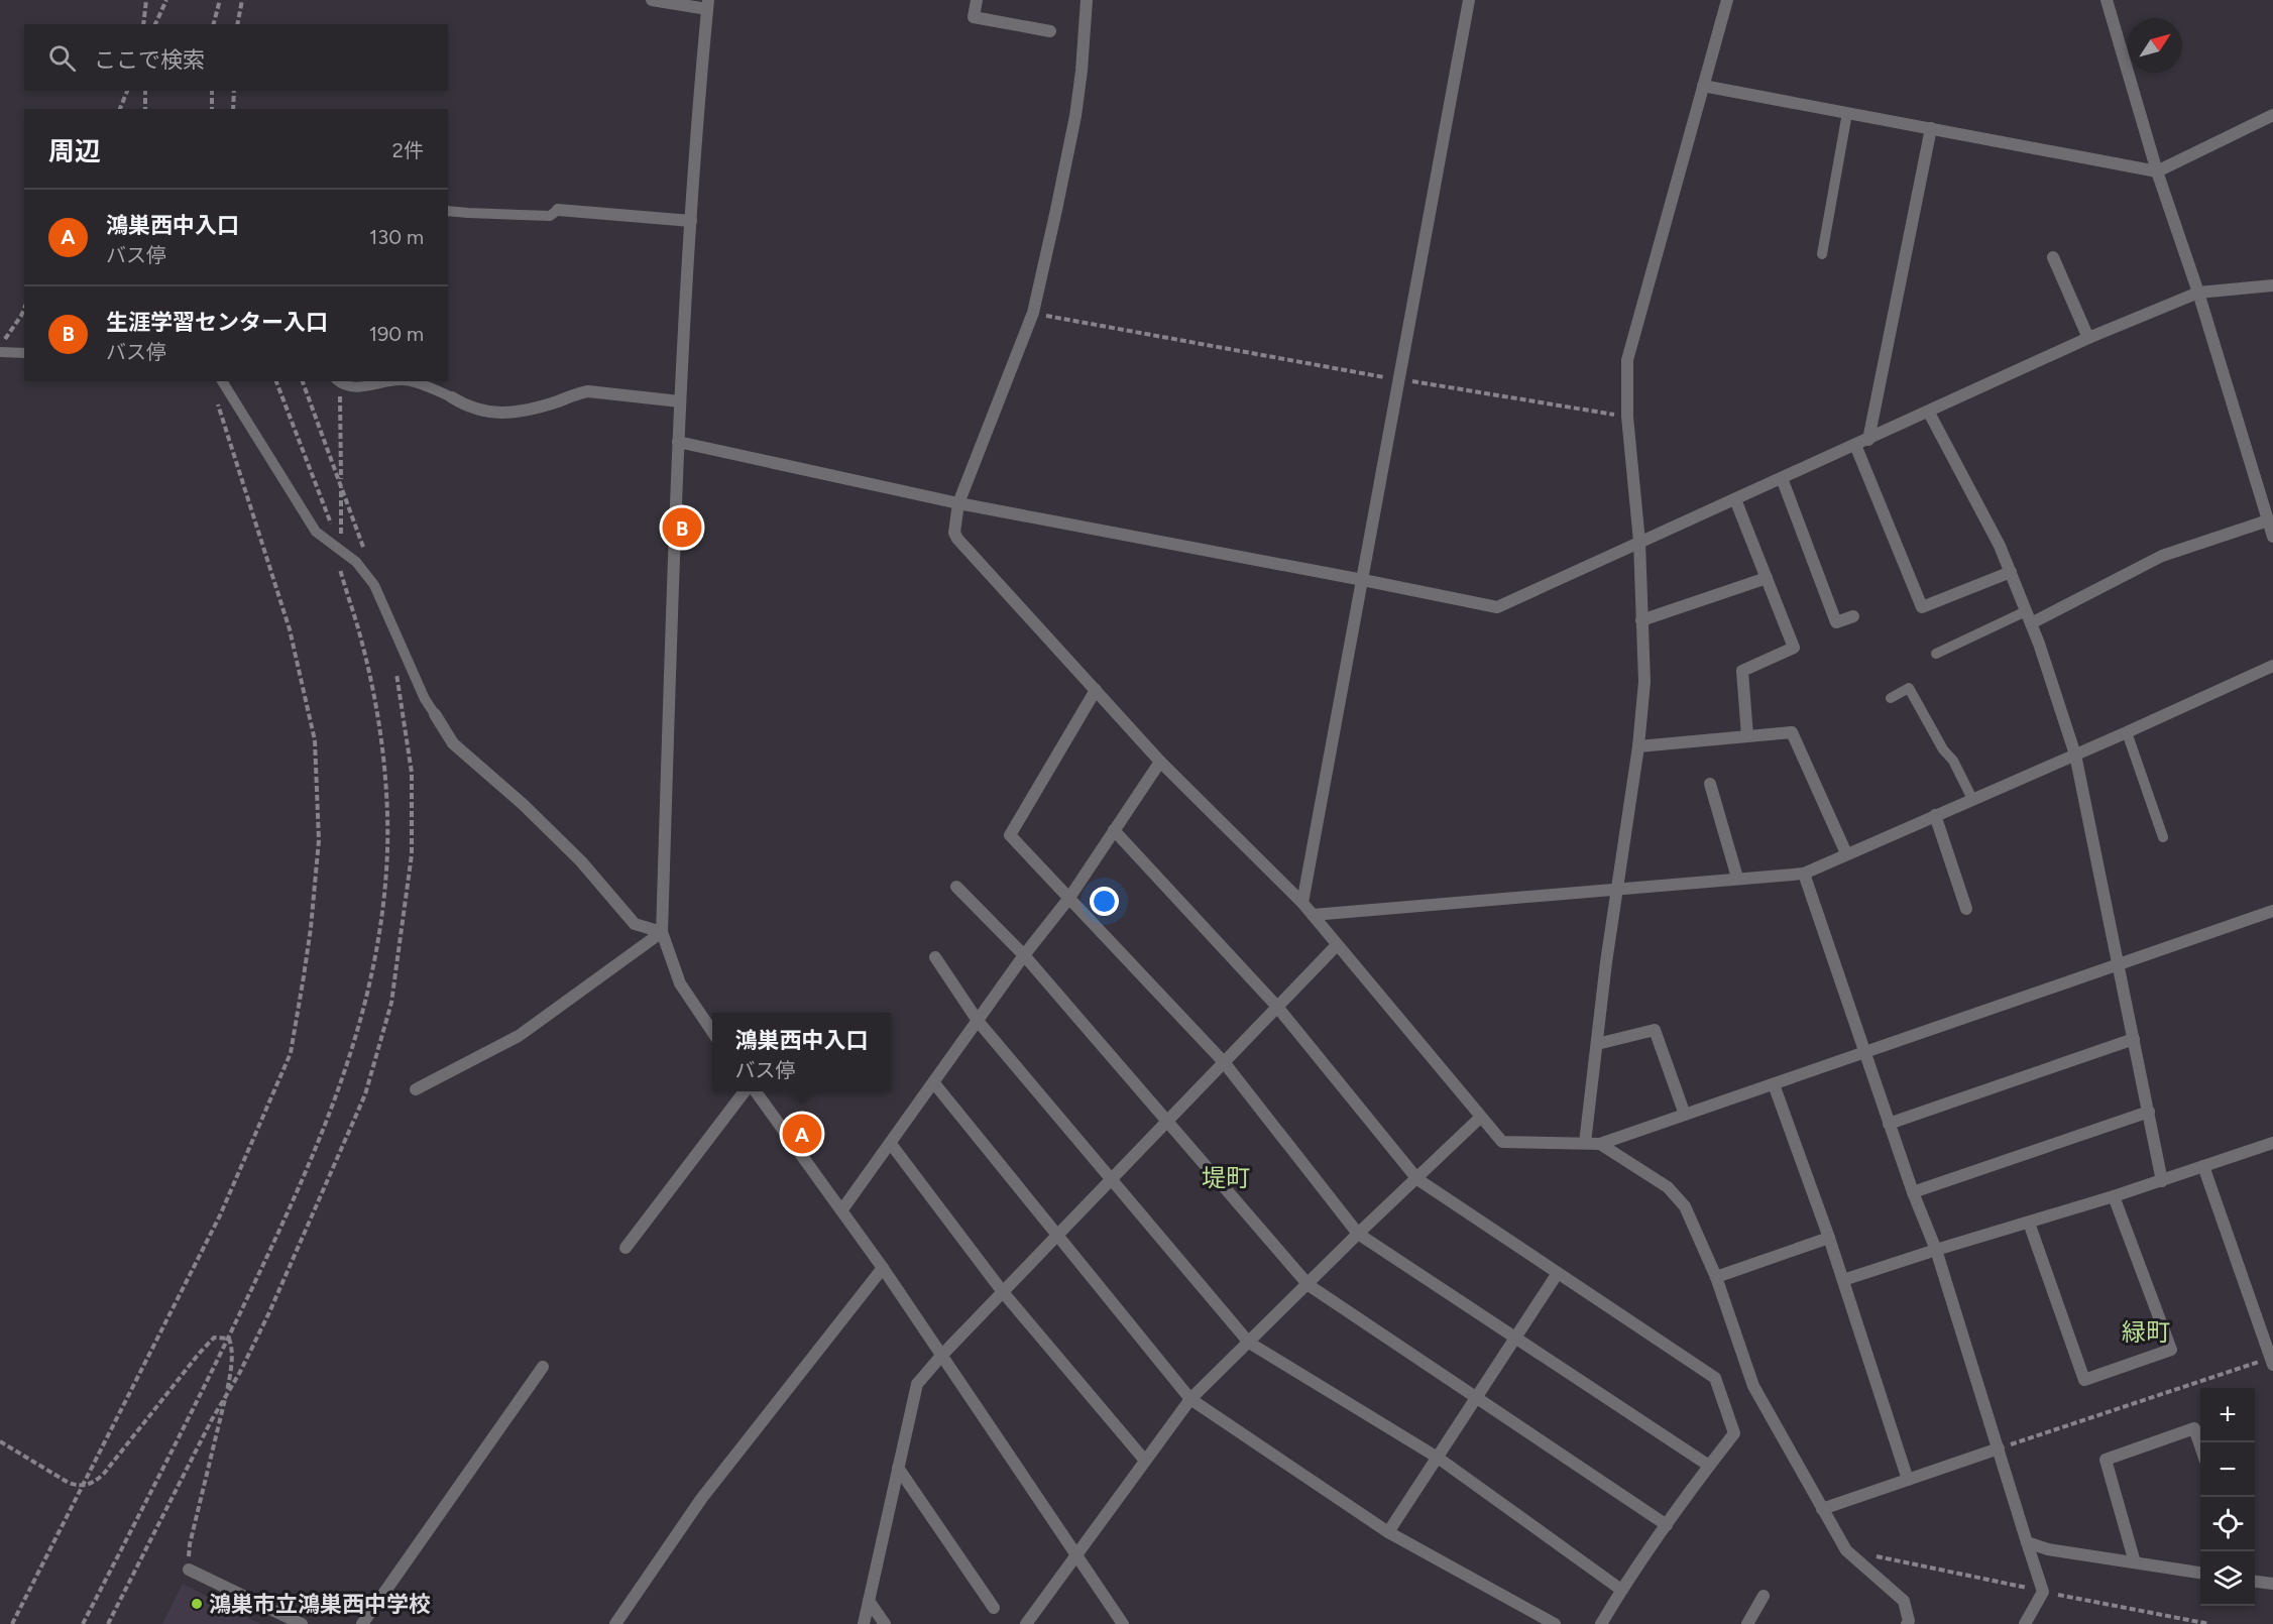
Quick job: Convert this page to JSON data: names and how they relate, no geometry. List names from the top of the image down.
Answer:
{
  "districts": ["堤町", "緑町"],
  "places": ["鴻巣市立鴻巣西中学校"],
  "north": "top right",
  "page": {
    "search": "ここで検索",
    "heading": ["周辺", "2件"],
    "list": [
      {
        "mark": "A",
        "name": "鴻巣西中入口",
        "note": "バス停",
        "value": "130 m"
      },
      {
        "mark": "B",
        "name": "生涯学習センター入口",
        "note": "バス停",
        "value": "190 m"
      }
    ],
    "pins": ["B", "A"],
    "popup": ["鴻巣西中入口", "バス停"],
    "map_buttons": ["+", "−"]
  }
}
